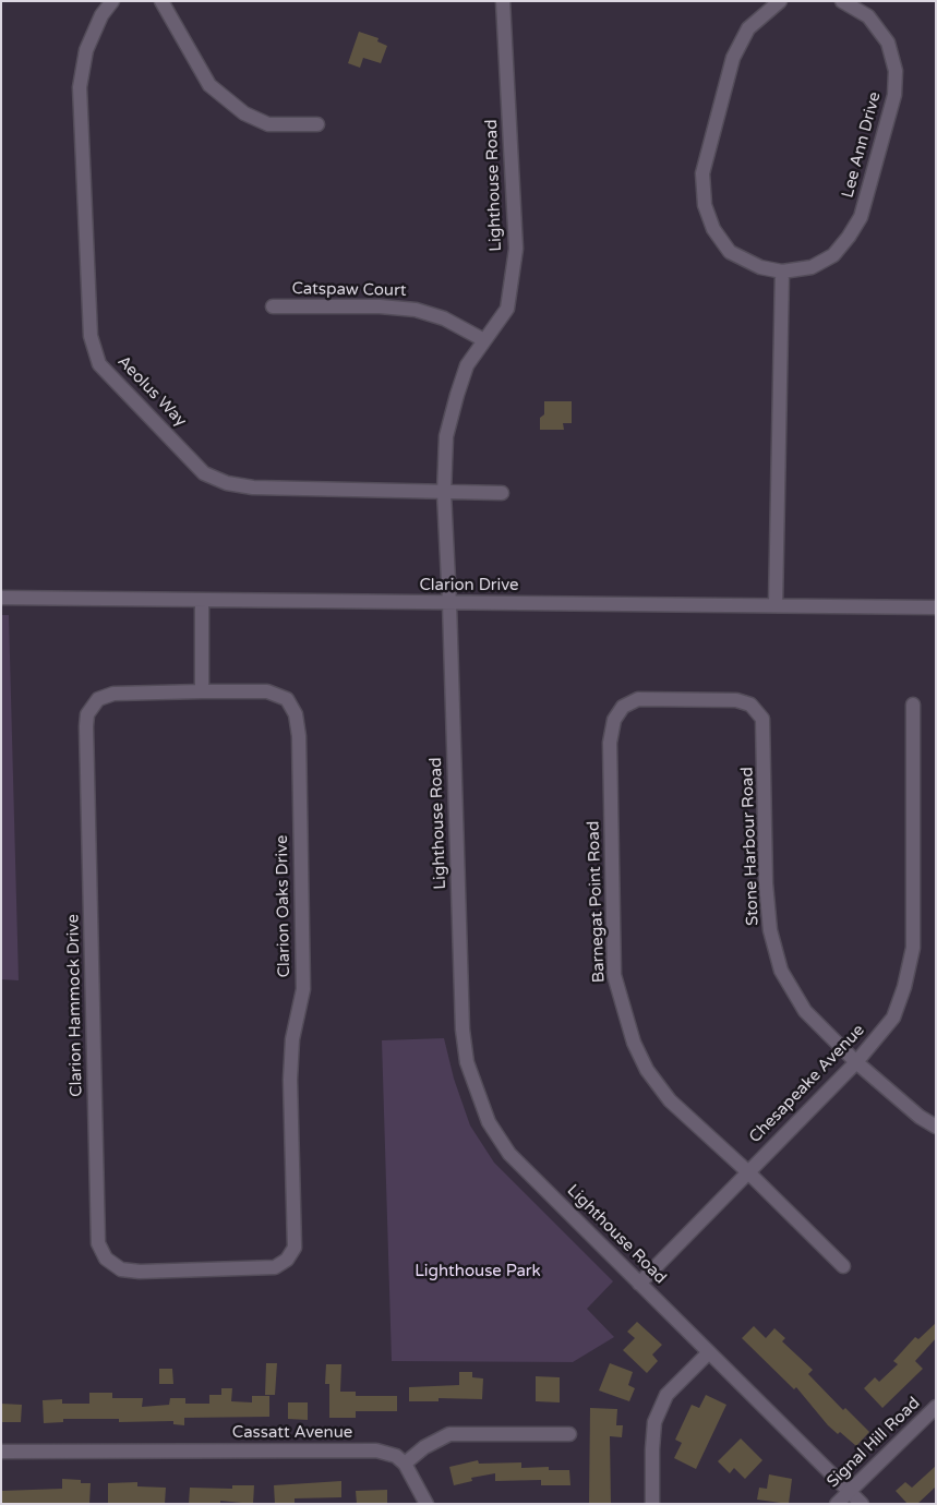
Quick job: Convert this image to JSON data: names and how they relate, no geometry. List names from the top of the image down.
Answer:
{
  "streets": {
    "street": [
      "Lee Ann Drive",
      "Lighthouse Road",
      "Catspaw Court",
      "Aeolus Way",
      "Clarion Drive",
      "Stone Harbour Road",
      "Barnegat Point Road",
      "Clarion Oaks Drive",
      "Clarion Hammock Drive",
      "Chesapeake Avenue",
      "Cassatt Avenue",
      "Signal Hill Road"
    ]
  },
  "crossings": [
    ["Lighthouse Road", "Catspaw Court"],
    ["Lighthouse Road", "Aeolus Way"],
    ["Lighthouse Road", "Clarion Drive"],
    ["Lighthouse Road", "Chesapeake Avenue"],
    ["Lighthouse Road", "Signal Hill Road"],
    ["Stone Harbour Road", "Barnegat Point Road"],
    ["Stone Harbour Road", "Chesapeake Avenue"],
    ["Barnegat Point Road", "Chesapeake Avenue"],
    ["Clarion Oaks Drive", "Clarion Hammock Drive"]
  ],
  "parks": ["Lighthouse Park"]
}
